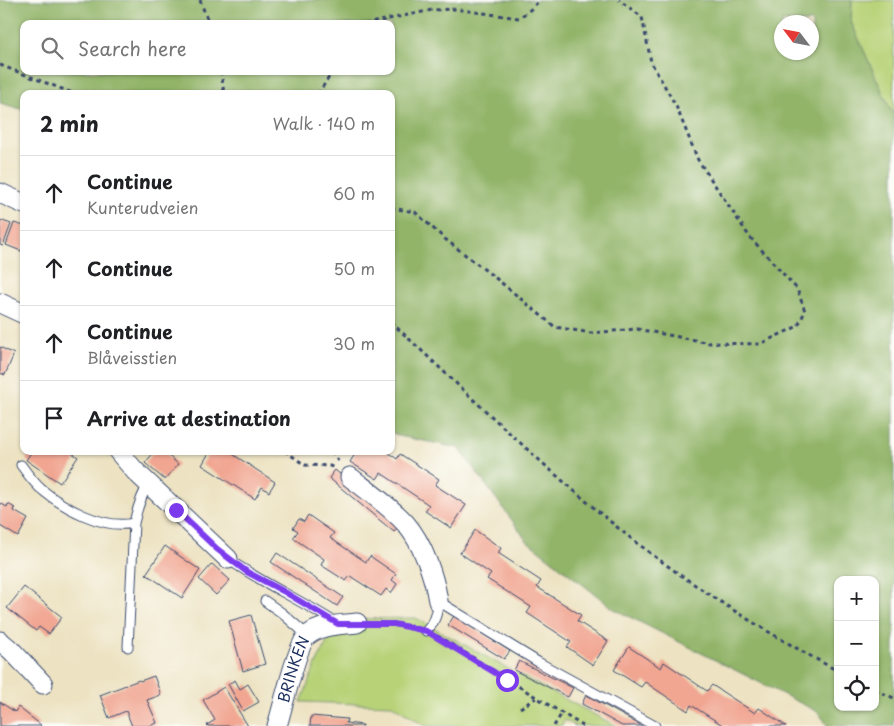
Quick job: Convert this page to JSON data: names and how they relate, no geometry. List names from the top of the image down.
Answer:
{
  "streets": {
    "street": ["BRINKEN"]
  },
  "north": "top left",
  "page": {
    "search": "Search here",
    "heading": ["2 min", "Walk · 140 m"],
    "list": [
      ["Continue", "Kunterudveien", "60 m"],
      ["Continue", "50 m"],
      ["Continue", "Blåveisstien", "30 m"],
      "Arrive at destination"
    ],
    "map_buttons": ["+", "−"]
  }
}
